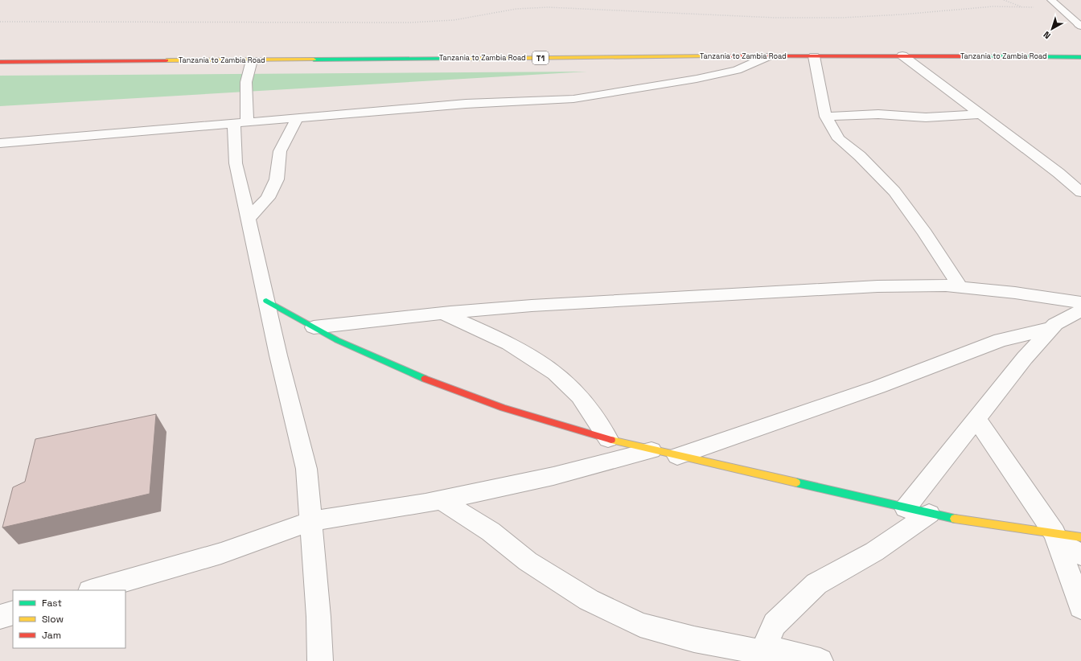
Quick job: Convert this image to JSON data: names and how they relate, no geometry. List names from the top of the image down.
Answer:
{
  "streets": {
    "main road": ["Tanzania to Zambia Road", "T1"]
  },
  "legend": ["Fast", "Slow", "Jam"],
  "north": "bottom left"
}
